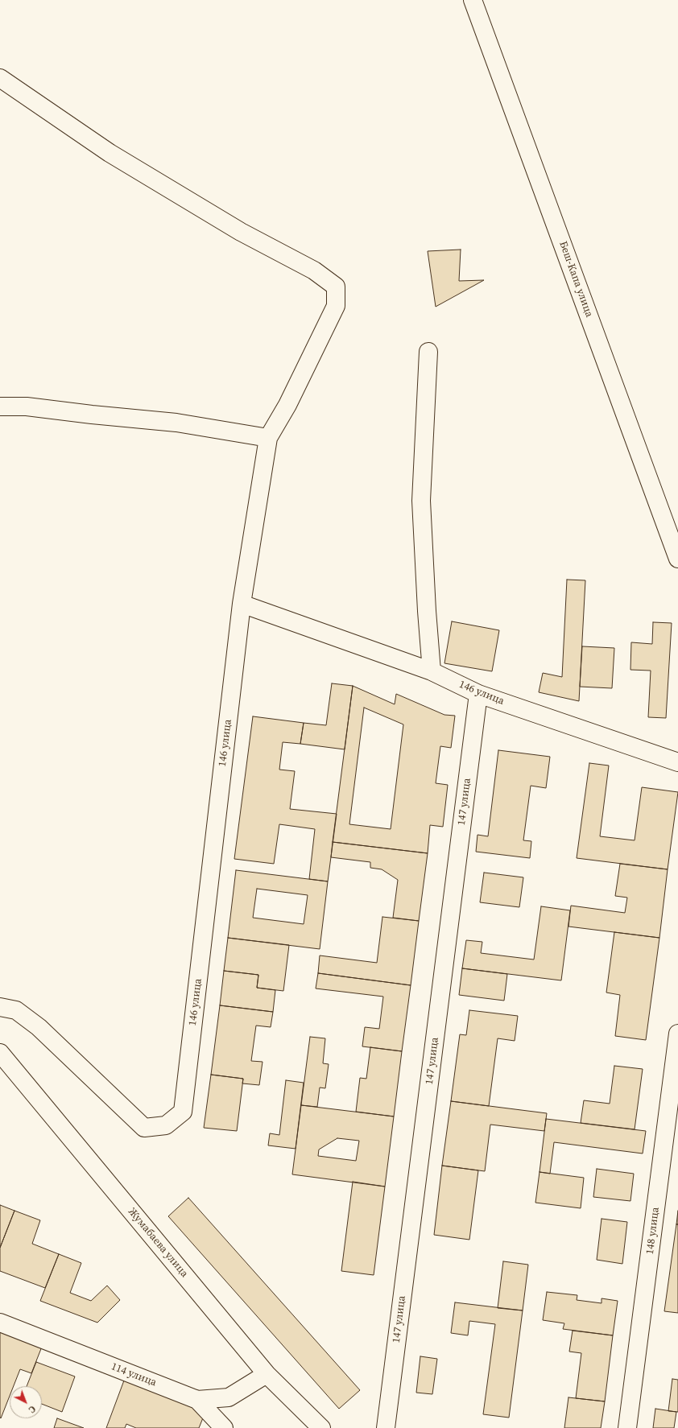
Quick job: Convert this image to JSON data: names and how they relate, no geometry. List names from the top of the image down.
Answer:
{
  "streets": {
    "street": [
      "Беш-Капа улица",
      "146 улица",
      "147 улица",
      "148 улица",
      "Жумабаева улица",
      "114 улица"
    ]
  },
  "crossings": [
    ["146 улица", "147 улица"],
    ["Жумабаева улица", "114 улица"]
  ],
  "north": "bottom right"
}
